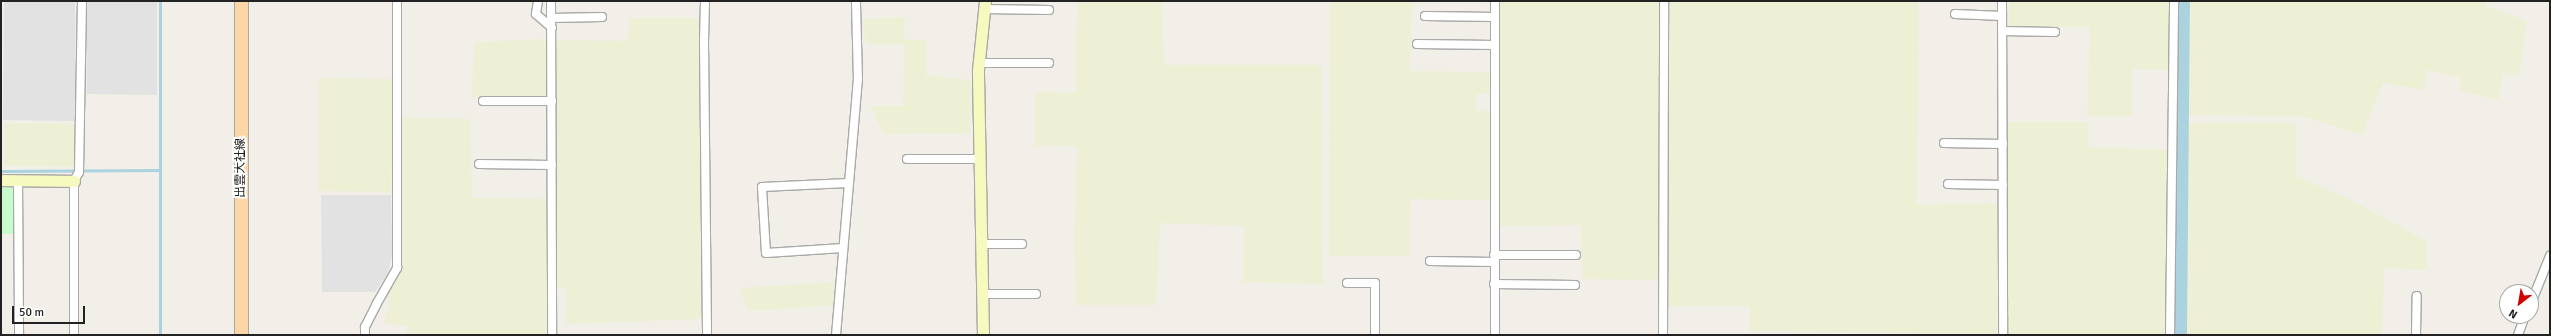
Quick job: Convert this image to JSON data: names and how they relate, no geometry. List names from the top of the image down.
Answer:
{
  "streets": {
    "main road": ["出雲大社線"]
  },
  "scale_bar": "50 m",
  "north": "bottom left"
}
